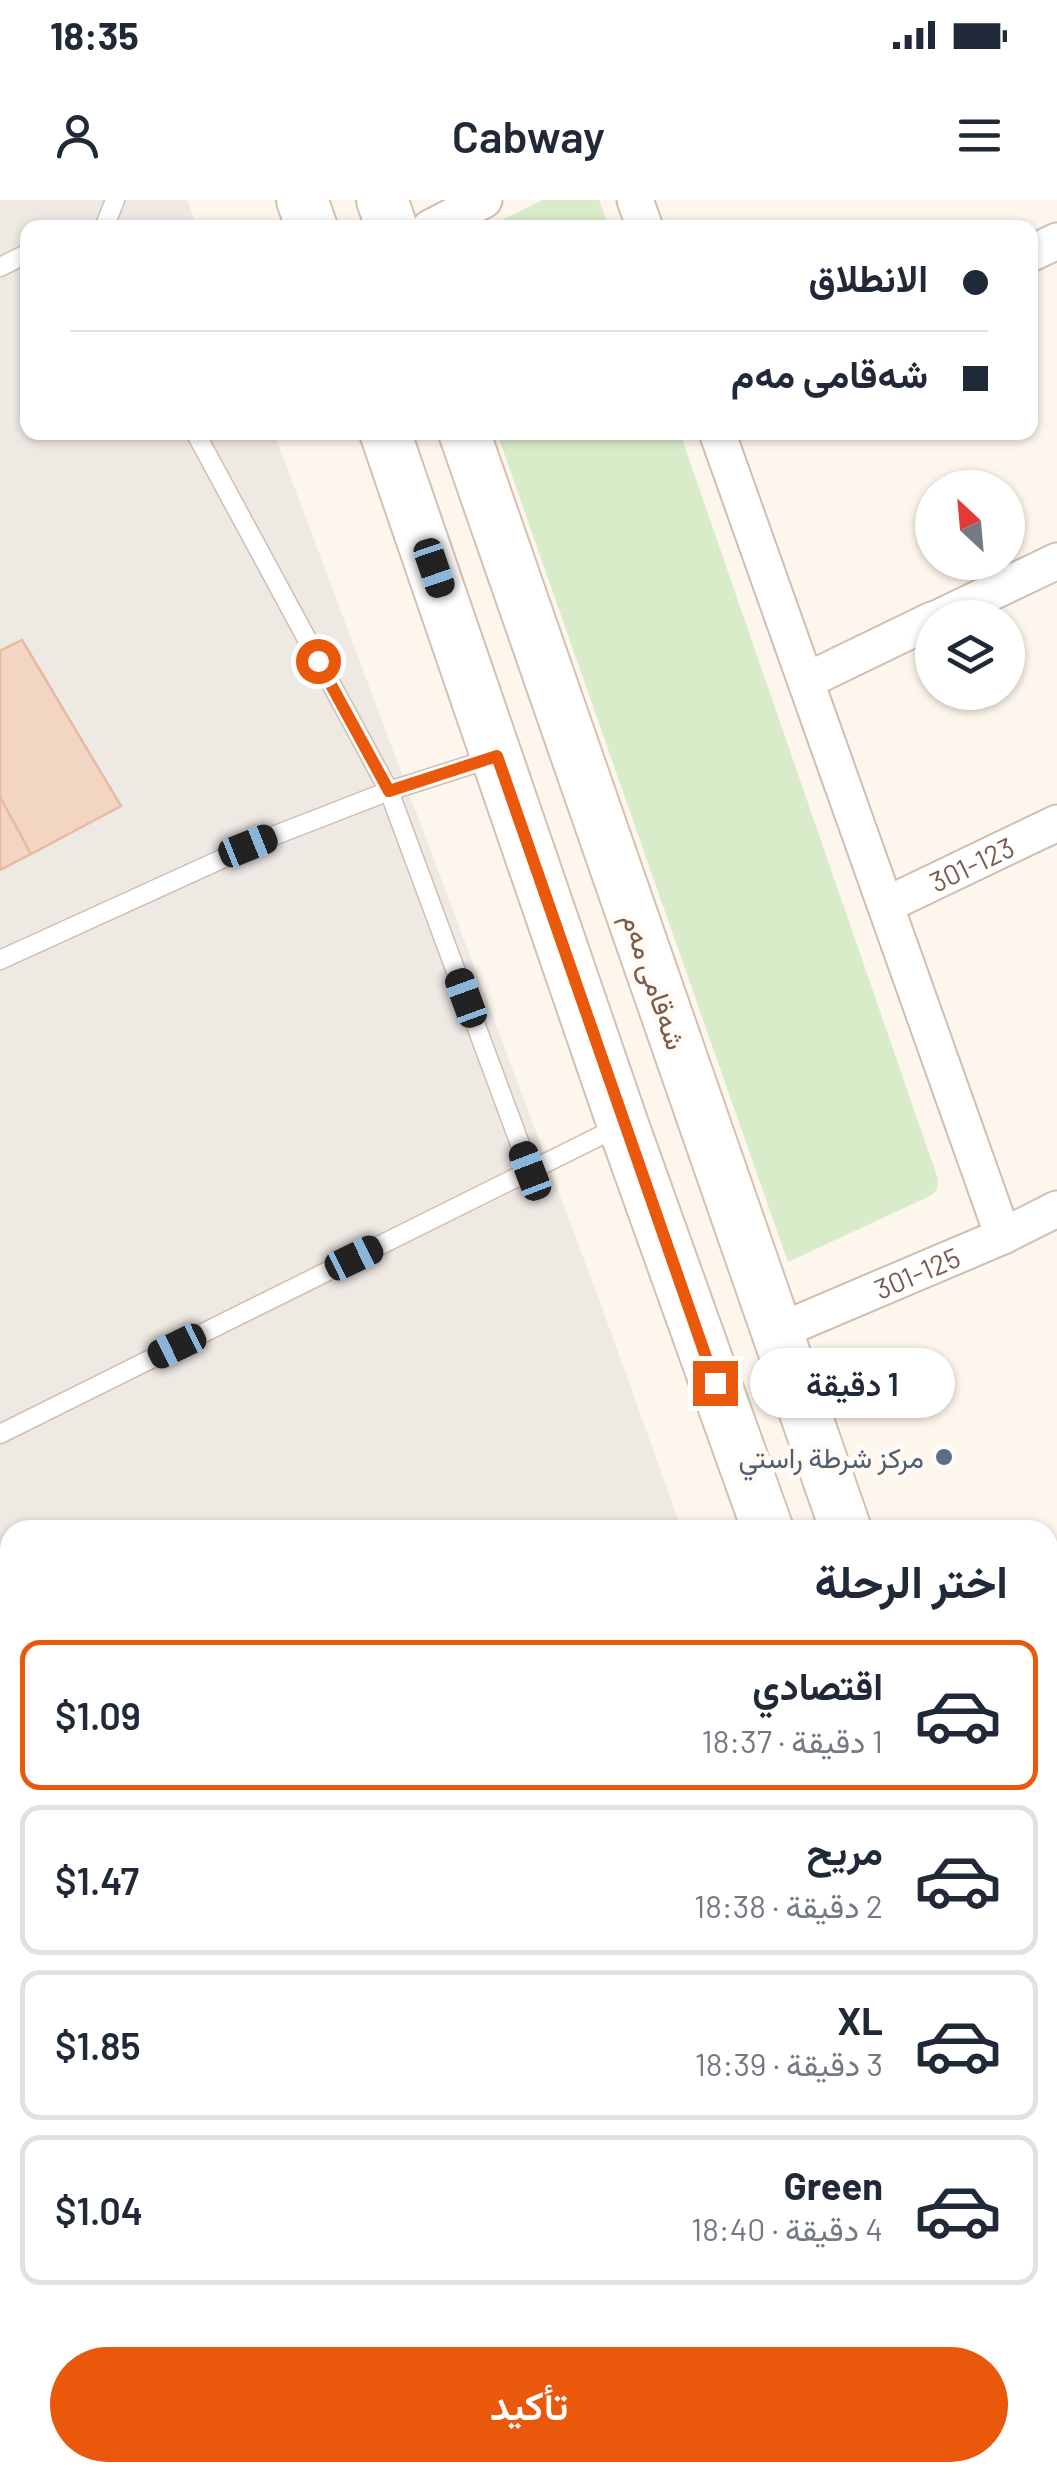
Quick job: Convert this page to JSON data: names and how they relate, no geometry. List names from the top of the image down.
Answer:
{
  "streets": {
    "street": ["301-123", "شەقامی مەم", "301-125"]
  },
  "crossings": [
    ["شەقامی مەم", "301-125"]
  ],
  "places": ["مركز شرطة راستي"],
  "north": "top left",
  "page": {
    "status": "18:35",
    "header": "Cabway",
    "banner": ["الانطلاق", "شەقامی مەم"],
    "bubble": "1 دقيقة",
    "heading": "اختر الرحلة",
    "list": [
      {
        "name": "اقتصادي",
        "note": "1 دقيقة · 18:37",
        "value": "$1.09"
      },
      {
        "name": "مريح",
        "note": "2 دقيقة · 18:38",
        "value": "$1.47"
      },
      {
        "name": "XL",
        "note": "3 دقيقة · 18:39",
        "value": "$1.85"
      },
      {
        "name": "Green",
        "note": "4 دقيقة · 18:40",
        "value": "$1.04"
      }
    ],
    "buttons": "تأكيد"
  }
}
